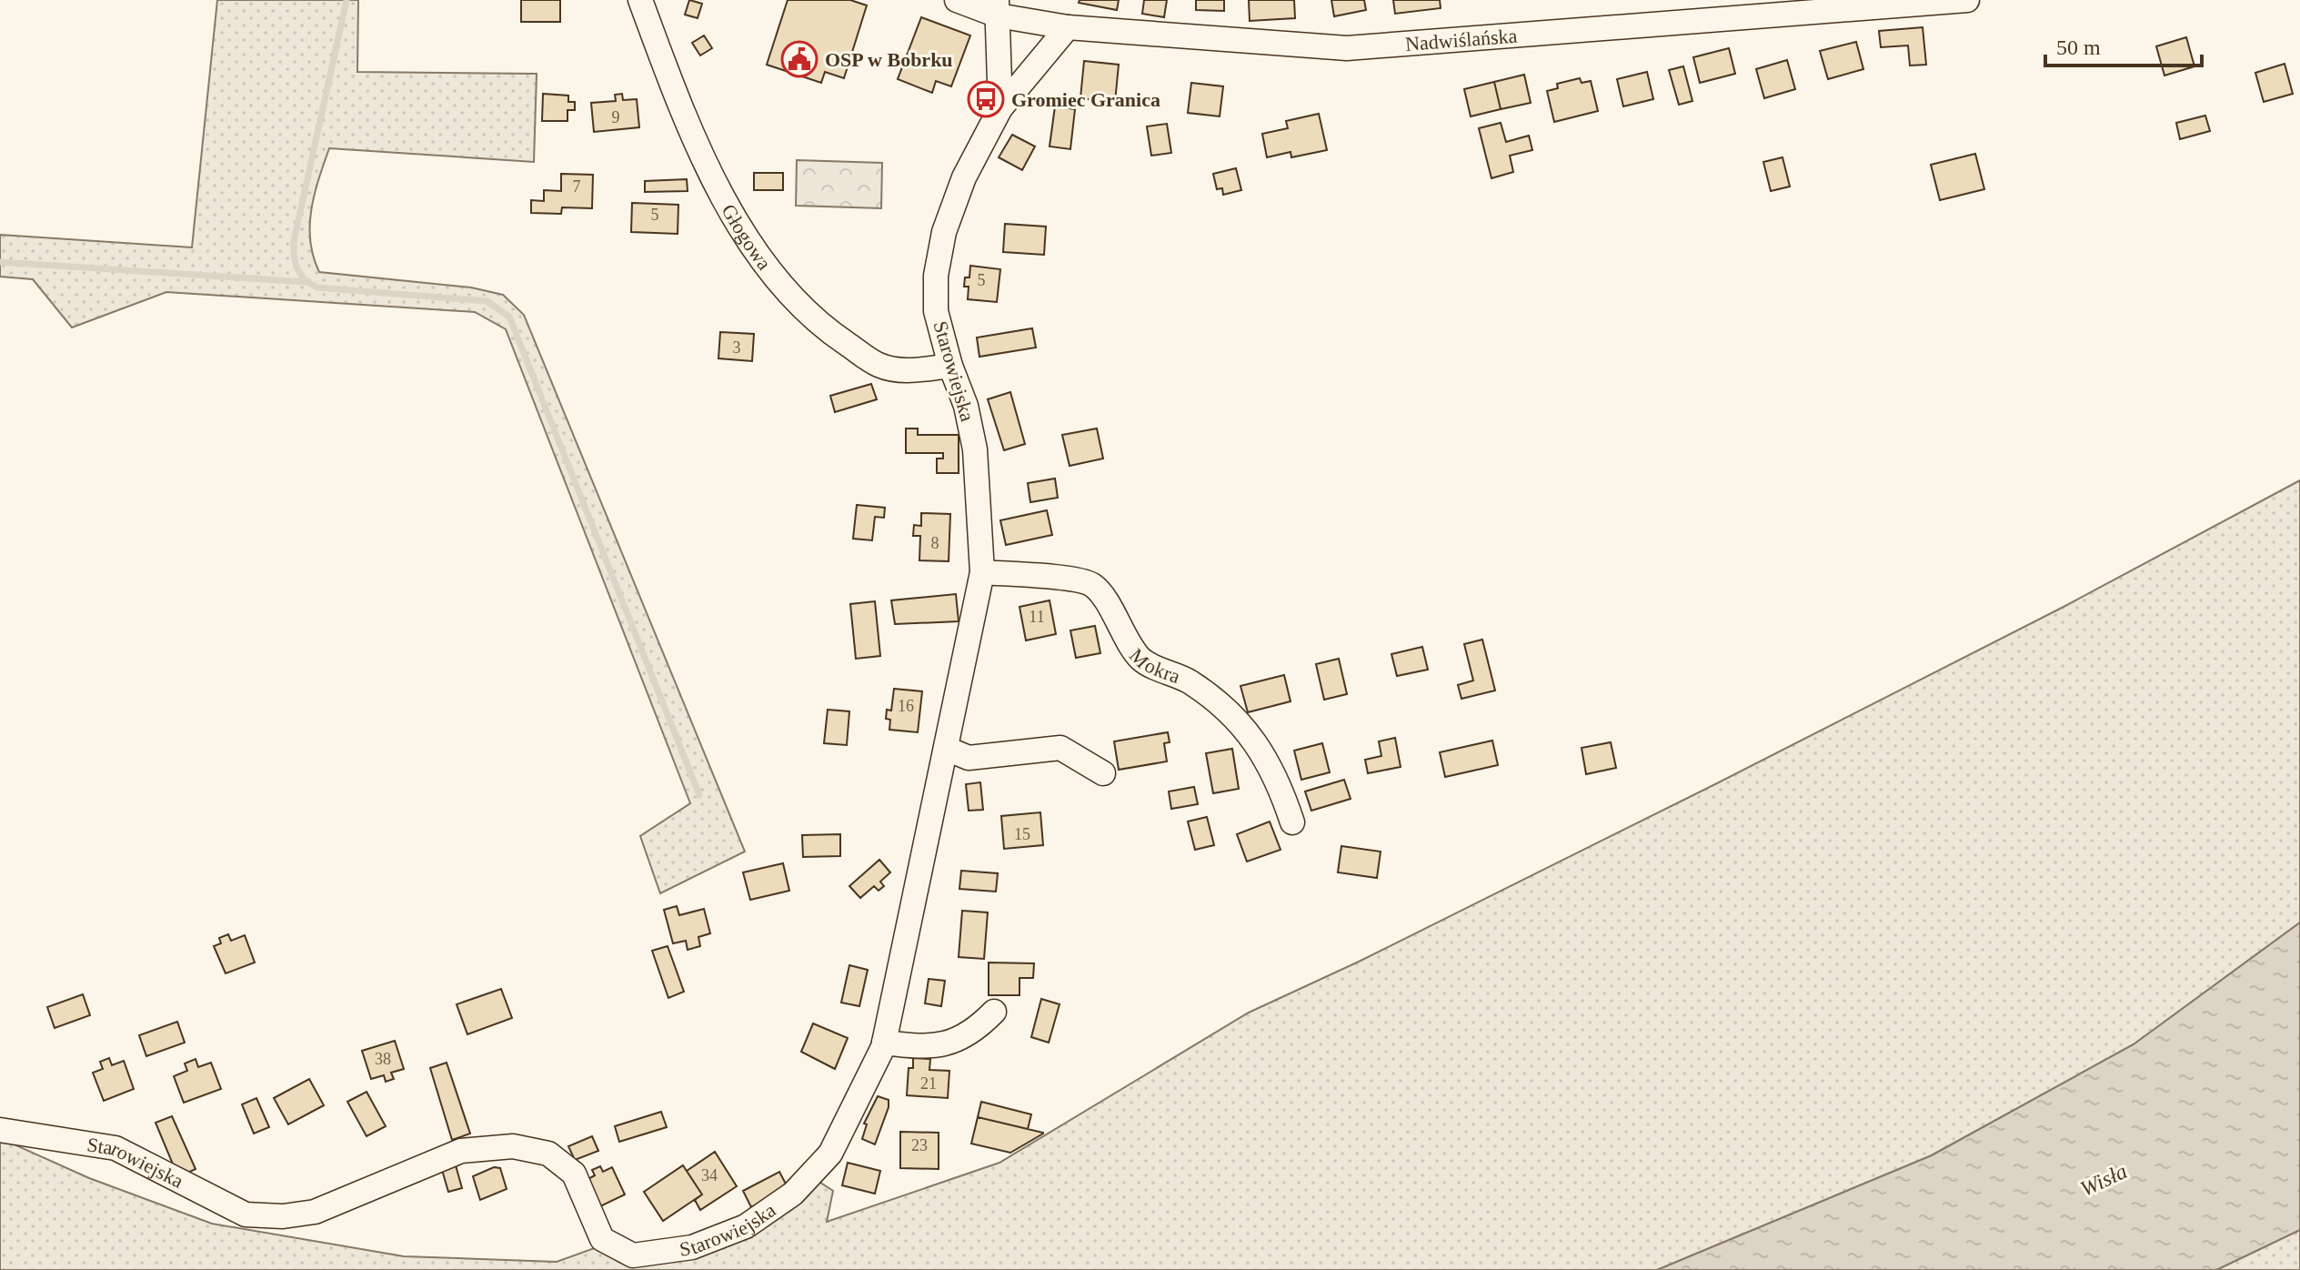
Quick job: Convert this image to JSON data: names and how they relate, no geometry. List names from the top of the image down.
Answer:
{
  "streets": {
    "street": [
      "Nadwiślańska",
      "Głogowa",
      "Starowiejska",
      "Mokra"
    ]
  },
  "crossings": [
    ["Nadwiślańska", "Starowiejska"],
    ["Głogowa", "Starowiejska"],
    ["Starowiejska", "Mokra"]
  ],
  "water": ["Wisła"],
  "places": {
    "public building": ["OSP w Bobrku"],
    "bus stop": ["Gromiec Granica"]
  },
  "house_numbers": [
    "9",
    "7",
    "5",
    "5",
    "3",
    "8",
    "11",
    "16",
    "15",
    "38",
    "21",
    "23",
    "34"
  ],
  "scale_bar": "50 m"
}
